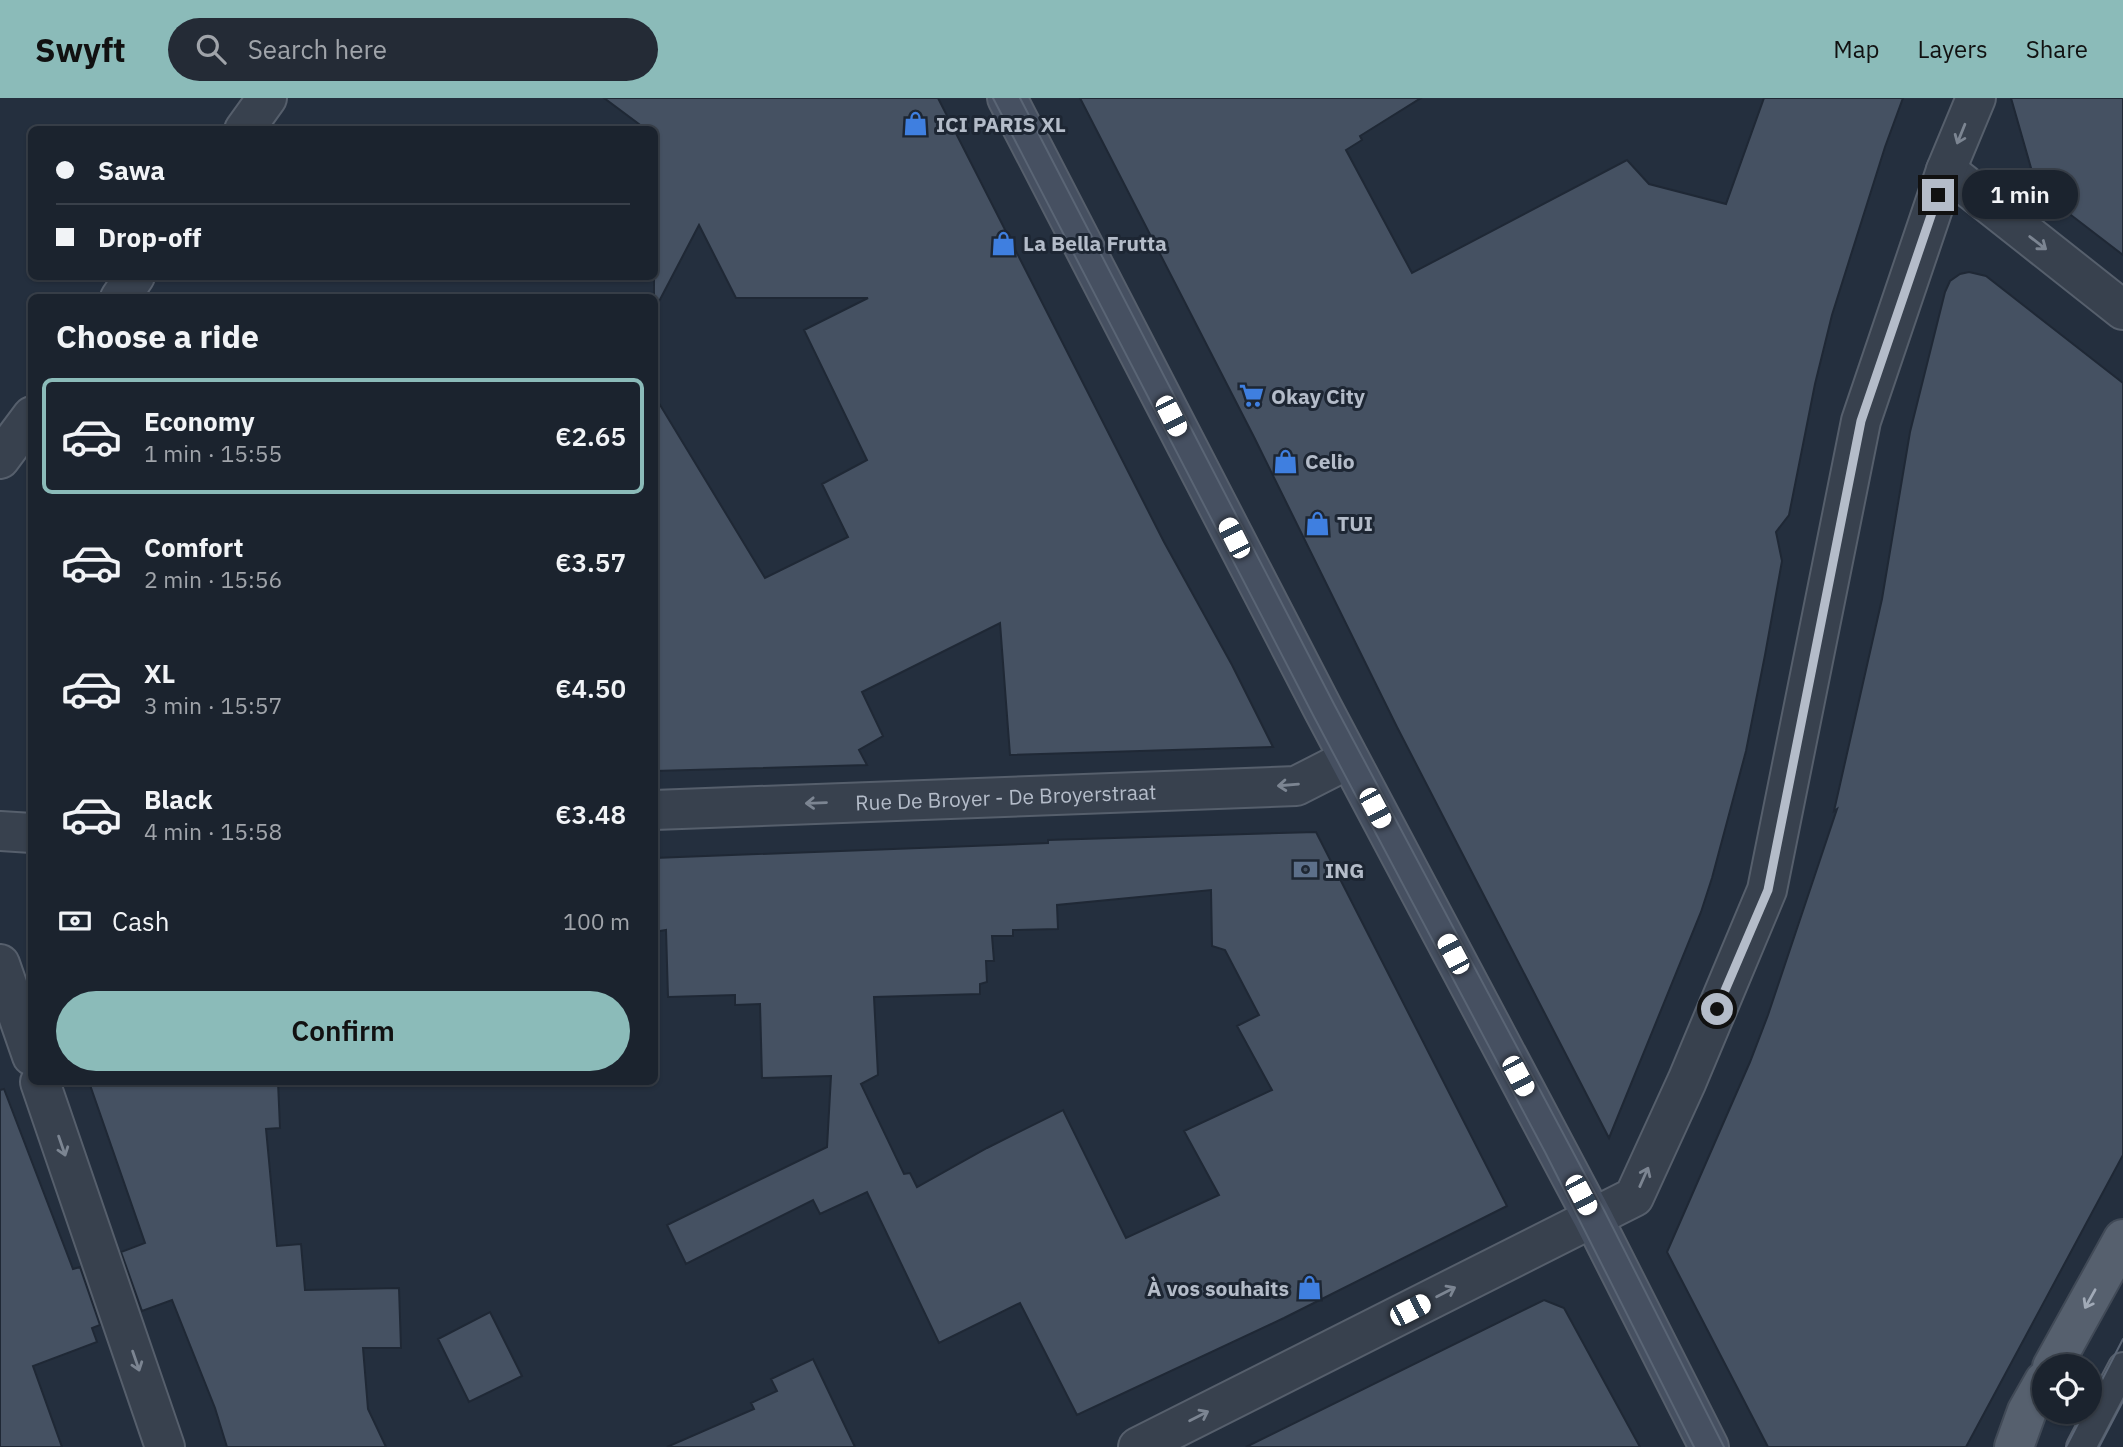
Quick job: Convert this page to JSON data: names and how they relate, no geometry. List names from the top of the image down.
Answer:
{
  "streets": {
    "street": ["Rue De Broyer - De Broyerstraat"]
  },
  "one_way": ["Rue De Broyer - De Broyerstraat"],
  "places": {
    "shop": [
      "ICI PARIS XL",
      "La Bella Frutta",
      "Celio",
      "TUI",
      "À vos souhaits"
    ],
    "supermarket": ["Okay City"],
    "bank": ["ING"]
  },
  "page": {
    "header": "Swyft",
    "search": "Search here",
    "nav": ["Map", "Layers", "Share"],
    "banner": ["Sawa", "Drop-off"],
    "bubble": "1 min",
    "heading": "Choose a ride",
    "list": [
      {
        "name": "Economy",
        "note": "1 min · 15:55",
        "value": "€2.65"
      },
      {
        "name": "Comfort",
        "note": "2 min · 15:56",
        "value": "€3.57"
      },
      {
        "name": "XL",
        "note": "3 min · 15:57",
        "value": "€4.50"
      },
      {
        "name": "Black",
        "note": "4 min · 15:58",
        "value": "€3.48"
      }
    ],
    "pay": ["Cash", "100 m"],
    "buttons": "Confirm"
  }
}
